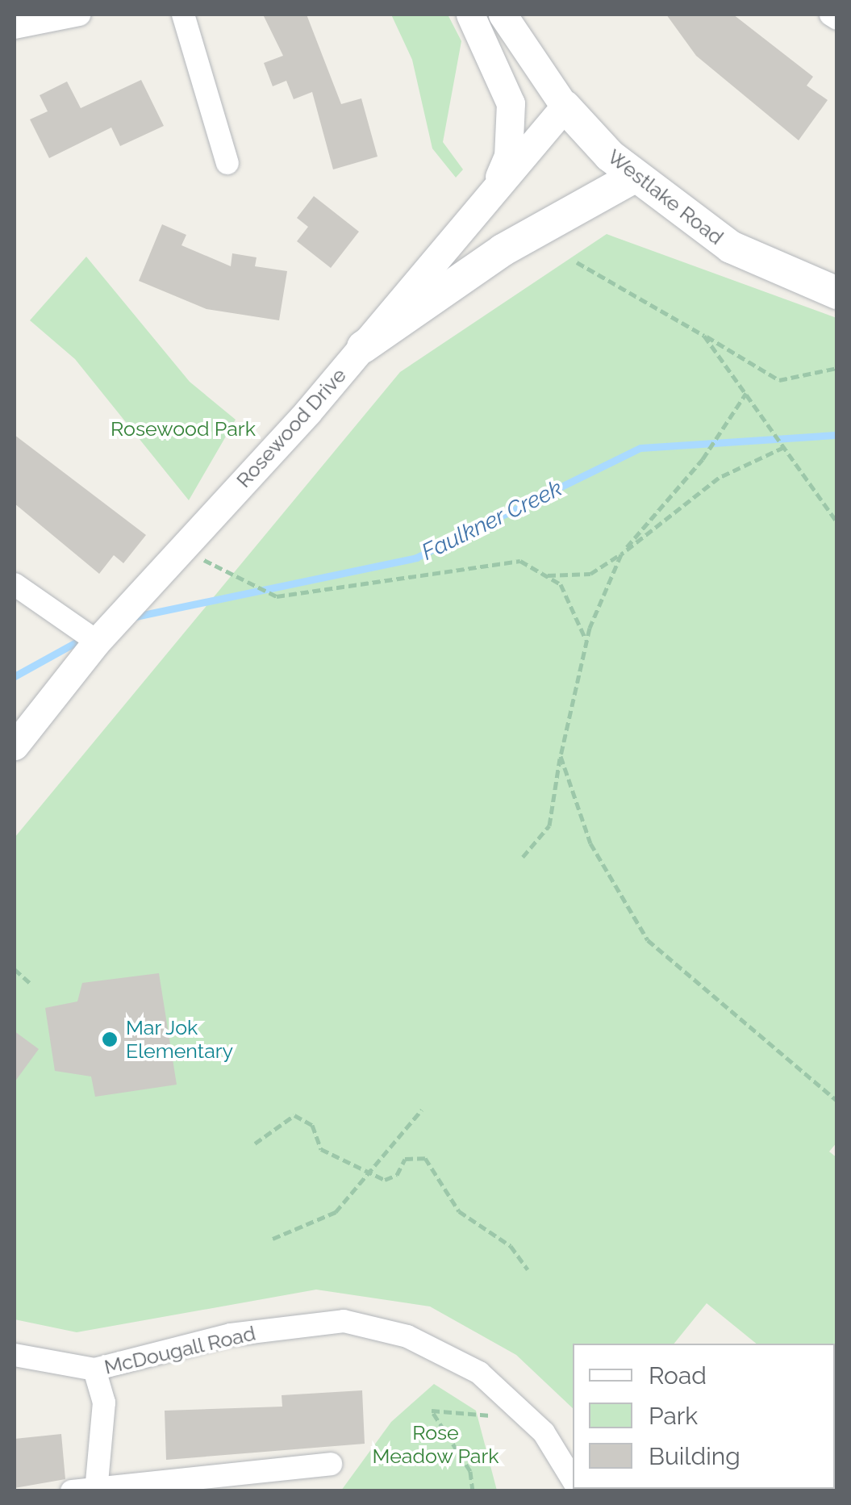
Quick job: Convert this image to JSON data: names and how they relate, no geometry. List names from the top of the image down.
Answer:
{
  "streets": {
    "main road": ["Westlake Road"],
    "street": ["Rosewood Drive", "McDougall Road"]
  },
  "crossings": [
    ["Westlake Road", "Rosewood Drive"]
  ],
  "water": ["Faulkner Creek"],
  "parks": ["Rosewood Park", "Rose Meadow Park"],
  "places": ["Mar Jok Elementary"],
  "legend": ["Road", "Park", "Building"]
}
